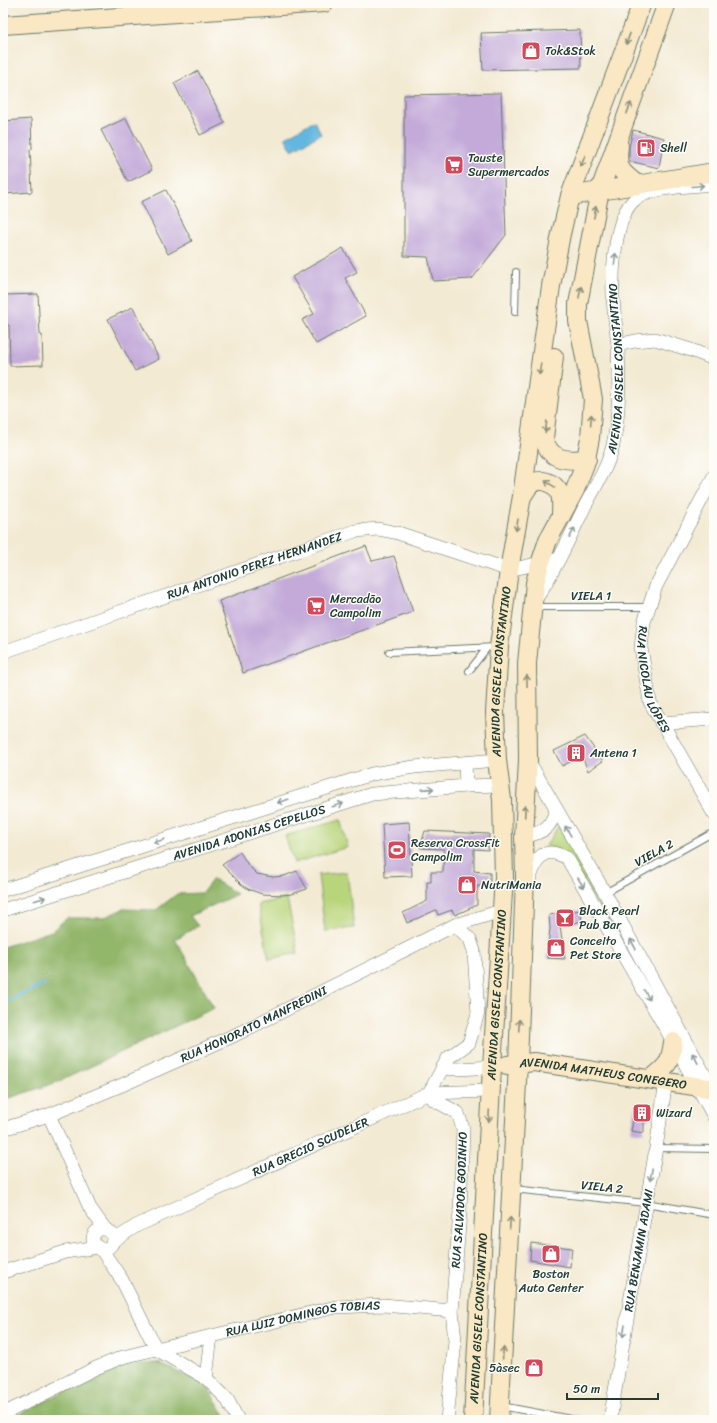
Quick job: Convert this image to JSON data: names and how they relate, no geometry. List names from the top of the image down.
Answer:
{
  "streets": {
    "main road": ["AVENIDA GISELE CONSTANTINO", "AVENIDA MATHEUS CONEGERO"],
    "street": [
      "RUA ANTONIO PEREZ HERNANDEZ",
      "RUA NICOLAU LÓPES",
      "AVENIDA ADONIAS CEPELLOS",
      "RUA HONORATO MANFREDINI",
      "RUA GRECIO SCUDELER",
      "RUA SALVADOR GODINHO",
      "RUA BENJAMIN ADAMI",
      "RUA LUIZ DOMINGOS TOBIAS"
    ],
    "lane": ["VIELA 1", "VIELA 2"]
  },
  "crossings": [
    ["AVENIDA GISELE CONSTANTINO", "RUA ANTONIO PEREZ HERNANDEZ"],
    ["AVENIDA GISELE CONSTANTINO", "VIELA 1"],
    ["AVENIDA GISELE CONSTANTINO", "AVENIDA ADONIAS CEPELLOS"],
    ["AVENIDA GISELE CONSTANTINO", "VIELA 2"],
    ["AVENIDA GISELE CONSTANTINO", "RUA HONORATO MANFREDINI"],
    ["AVENIDA GISELE CONSTANTINO", "AVENIDA MATHEUS CONEGERO"],
    ["AVENIDA GISELE CONSTANTINO", "RUA GRECIO SCUDELER"],
    ["VIELA 1", "RUA NICOLAU LÓPES"],
    ["VIELA 2", "RUA BENJAMIN ADAMI"],
    ["AVENIDA MATHEUS CONEGERO", "RUA BENJAMIN ADAMI"],
    ["RUA GRECIO SCUDELER", "RUA SALVADOR GODINHO"],
    ["RUA SALVADOR GODINHO", "RUA LUIZ DOMINGOS TOBIAS"]
  ],
  "one_way": ["RUA BENJAMIN ADAMI"],
  "places": {
    "shop": [
      "Tok&Stok",
      "NutriMania",
      "Conceito Pet Store",
      "Boston Auto Center",
      "5àsec"
    ],
    "fuel station": ["Shell"],
    "supermarket": ["Tauste Supermercados", "Mercadão Campolim"],
    "building": ["Antena 1", "Wizard"],
    "sports": ["Reserva CrossFit Campolim"],
    "bar": ["Black Pearl Pub Bar"]
  },
  "scale_bar": "50 m"
}
